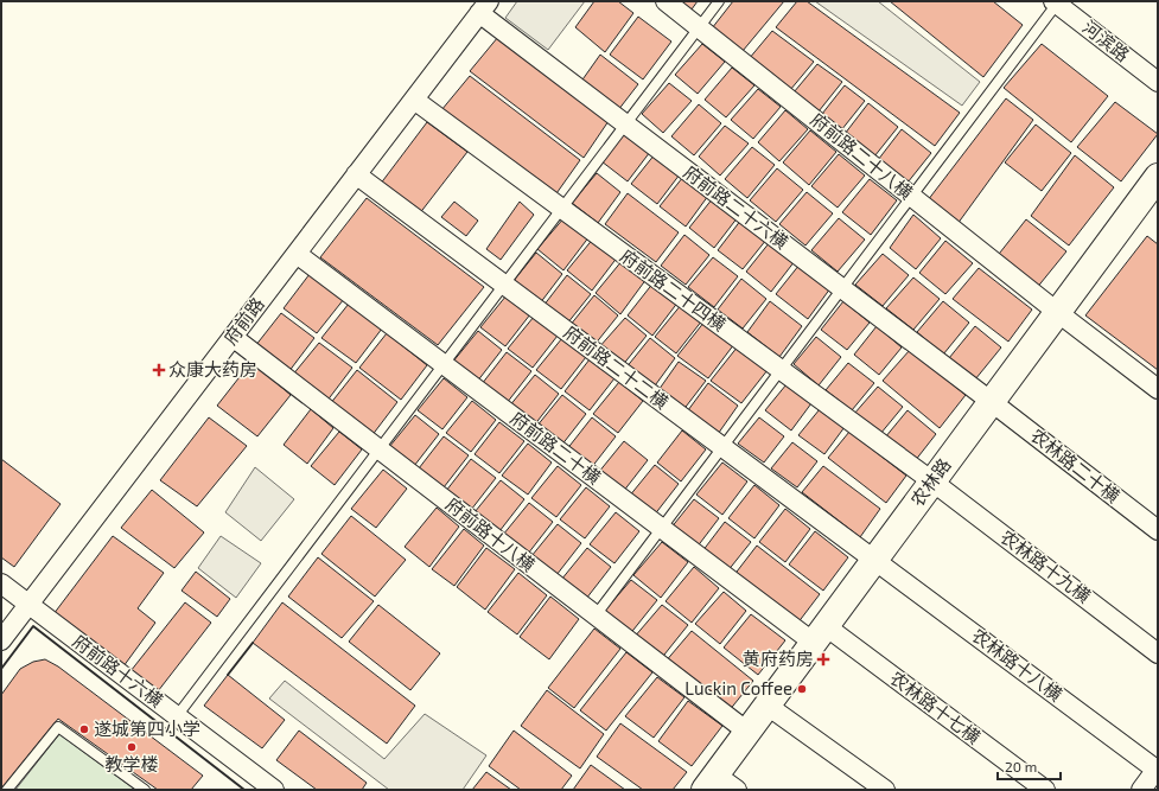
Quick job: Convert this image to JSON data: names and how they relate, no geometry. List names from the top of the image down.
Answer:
{
  "streets": {
    "street": [
      "河滨路",
      "府前路二十八横",
      "府前路二十六横",
      "府前路二十四横",
      "府前路",
      "府前路二十二横",
      "府前路二十横",
      "农林路二十横",
      "农林路",
      "府前路十八横",
      "农林路十九横",
      "农林路十八横",
      "府前路十六横",
      "农林路十七横"
    ]
  },
  "crossings": [
    ["府前路二十八横", "农林路"],
    ["府前路二十六横", "府前路"],
    ["府前路二十六横", "农林路二十横"],
    ["府前路二十六横", "农林路"],
    ["府前路二十四横", "府前路"],
    ["府前路二十四横", "农林路"],
    ["府前路二十四横", "农林路十九横"],
    ["府前路", "府前路二十二横"],
    ["府前路", "府前路二十横"],
    ["府前路", "府前路十八横"],
    ["府前路", "府前路十六横"],
    ["府前路二十二横", "农林路"],
    ["府前路二十二横", "农林路十八横"],
    ["府前路二十横", "农林路"],
    ["府前路二十横", "农林路十七横"],
    ["农林路二十横", "农林路"],
    ["农林路", "府前路十八横"],
    ["农林路", "农林路十九横"],
    ["农林路", "农林路十八横"],
    ["农林路", "农林路十七横"]
  ],
  "places": {
    "health": ["众康大药房", "黄府药房"],
    "other": ["Luckin Coffee", "遂城第四小学", "教学楼"]
  },
  "scale_bar": "20 m"
}
